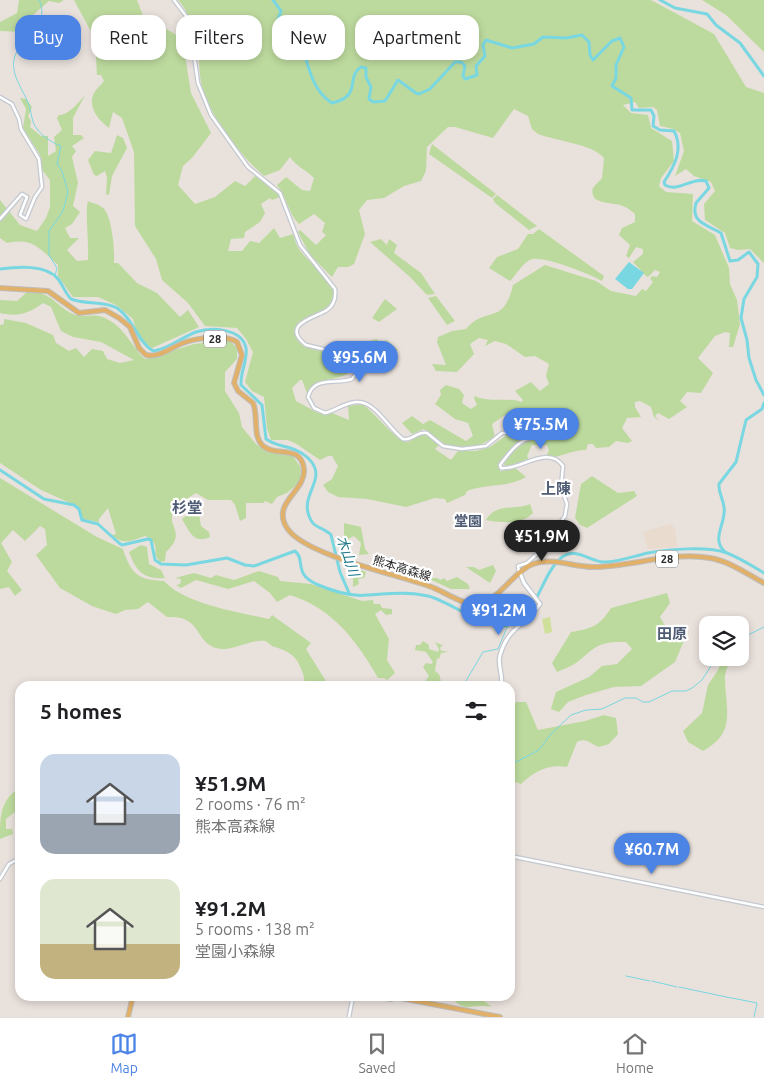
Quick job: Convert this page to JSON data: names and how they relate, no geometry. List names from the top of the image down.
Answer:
{
  "streets": {
    "main road": ["28", "熊本高森線"]
  },
  "districts": [
    "上陳",
    "杉堂",
    "堂園",
    "田原"
  ],
  "water": ["木山川"],
  "page": {
    "chip": [
      "Buy",
      "Rent",
      "Filters",
      "New",
      "Apartment"
    ],
    "price": [
      "¥95.6M",
      "¥75.5M",
      "¥51.9M",
      "¥91.2M",
      "¥60.7M"
    ],
    "heading": "5 homes",
    "list": [
      {
        "name": "¥51.9M",
        "note": "2 rooms · 76 m² · 熊本高森線"
      },
      {
        "name": "¥91.2M",
        "note": "5 rooms · 138 m² · 堂園小森線"
      }
    ],
    "tabs": ["Map", "Saved", "Home"]
  }
}
